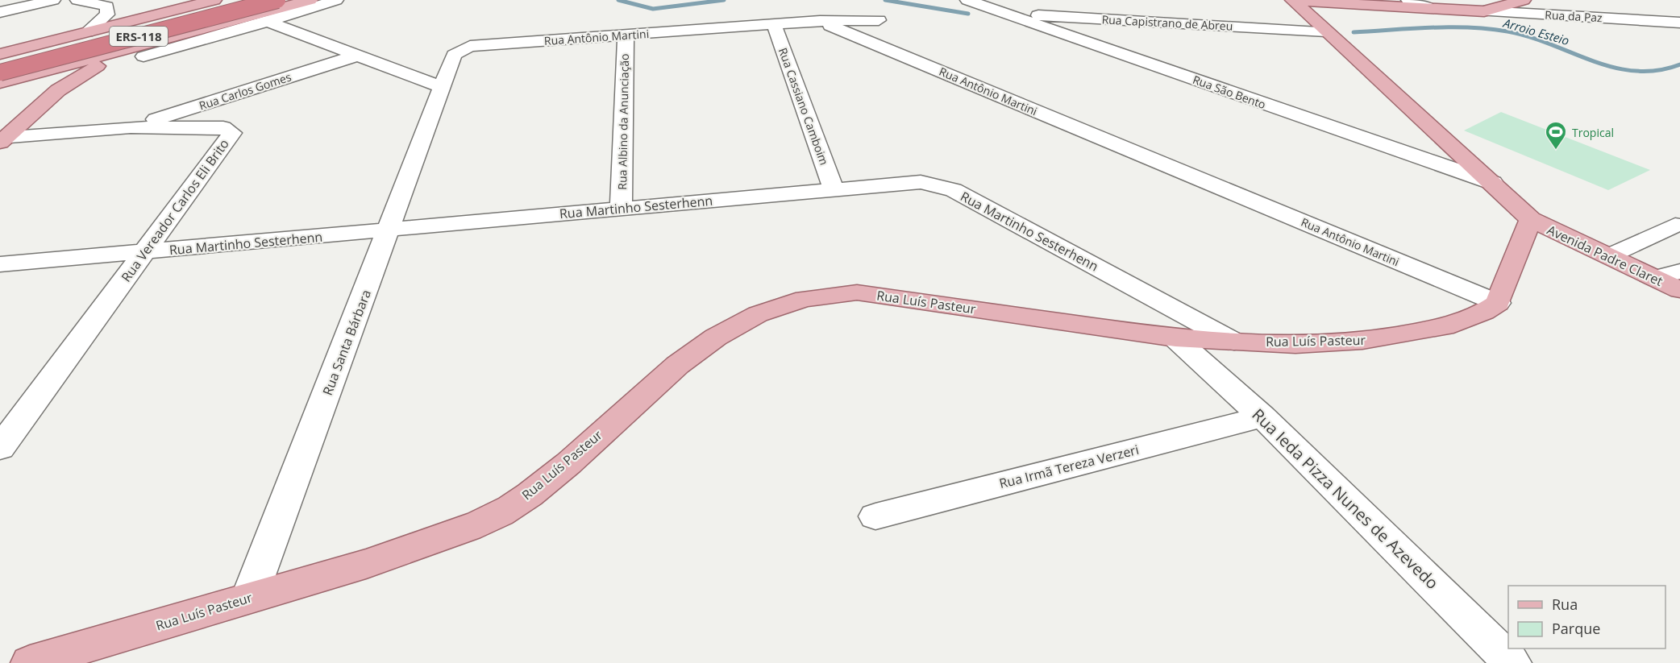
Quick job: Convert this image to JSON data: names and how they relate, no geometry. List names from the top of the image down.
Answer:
{
  "streets": {
    "highway": ["ERS-118"],
    "main road": ["Rua da Paz", "Avenida Padre Claret", "Rua Luís Pasteur"],
    "street": [
      "Rua Capistrano de Abreu",
      "Rua Antônio Martini",
      "Rua Carlos Gomes",
      "Rua São Bento",
      "Rua Cassiano Camboim",
      "Rua Albino da Anunciação",
      "Rua Martinho Sesterhenn",
      "Rua Vereador Carlos Eli Brito",
      "Rua Santa Bárbara",
      "Rua Irmã Tereza Verzeri",
      "Rua Ieda Pizza Nunes de Azevedo"
    ]
  },
  "crossings": [
    ["Rua Capistrano de Abreu", "Rua São Bento"],
    ["Rua Antônio Martini", "Rua Cassiano Camboim"],
    ["Rua Antônio Martini", "Rua Albino da Anunciação"],
    ["Rua Antônio Martini", "Rua Luís Pasteur"],
    ["Rua Antônio Martini", "Rua Santa Bárbara"],
    ["Rua Carlos Gomes", "Rua Vereador Carlos Eli Brito"],
    ["Rua Cassiano Camboim", "Rua Martinho Sesterhenn"],
    ["Rua Albino da Anunciação", "Rua Martinho Sesterhenn"],
    ["Rua Martinho Sesterhenn", "Rua Vereador Carlos Eli Brito"],
    ["Rua Martinho Sesterhenn", "Rua Luís Pasteur"],
    ["Rua Martinho Sesterhenn", "Rua Santa Bárbara"],
    ["Rua Luís Pasteur", "Rua Santa Bárbara"],
    ["Rua Luís Pasteur", "Rua Ieda Pizza Nunes de Azevedo"],
    ["Rua Irmã Tereza Verzeri", "Rua Ieda Pizza Nunes de Azevedo"]
  ],
  "water": ["Arroio Esteio"],
  "places": {
    "sports": ["Tropical"]
  },
  "legend": ["Rua", "Parque"]
}
